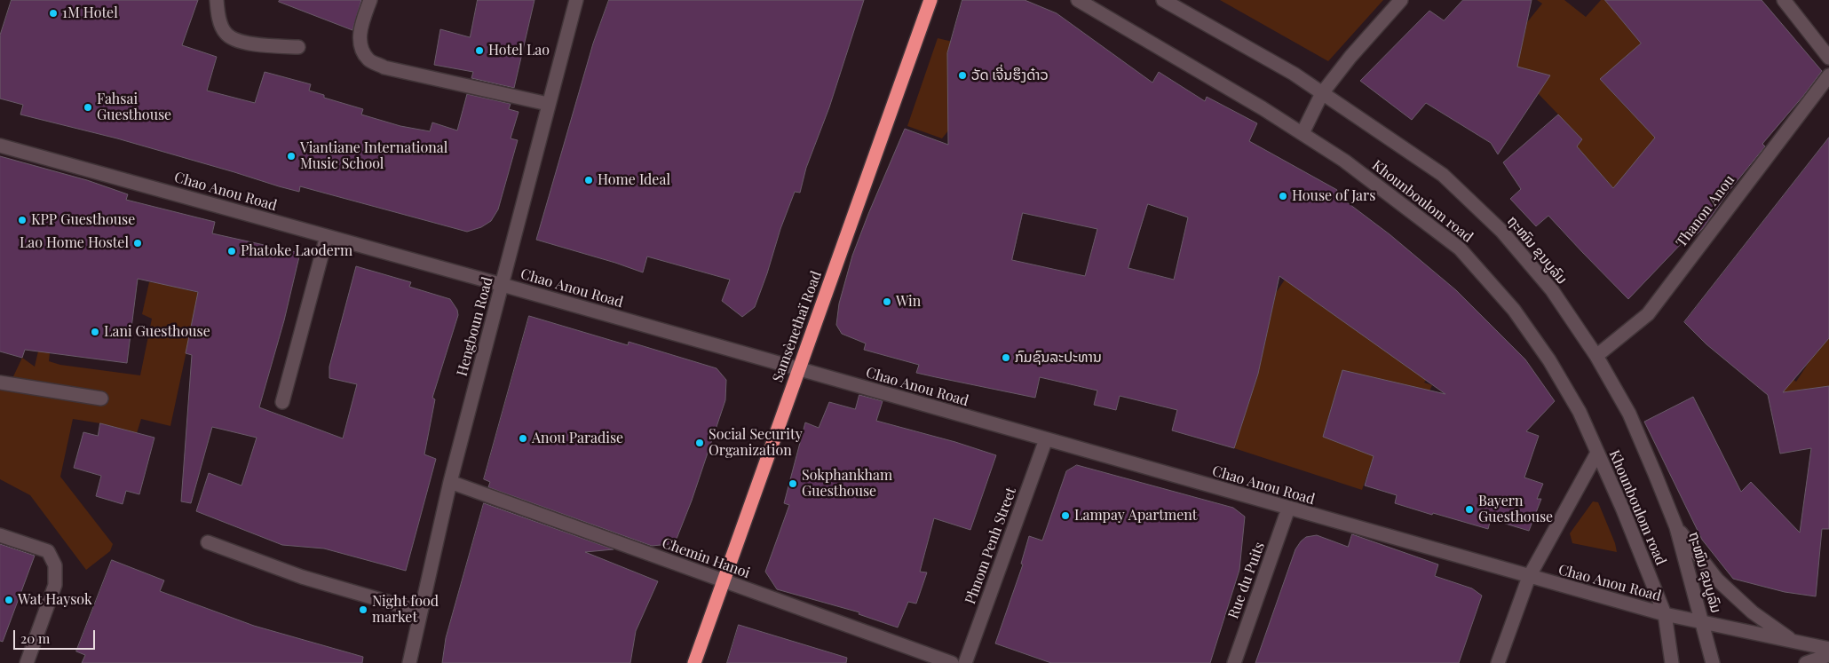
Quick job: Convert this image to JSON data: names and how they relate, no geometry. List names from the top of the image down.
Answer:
{
  "streets": {
    "highway": ["Samsènethaï Road"],
    "street": [
      "Chao Anou Road",
      "Khounboulom road",
      "Thanon Anou",
      "ຖະໜົນ ຂຸນບູລົມ",
      "Hengboun Road",
      "Phnom Penh Street",
      "Chemin Hanoi",
      "Rue du Puits"
    ]
  },
  "crossings": [
    ["Chao Anou Road", "Khounboulom road"],
    ["Chao Anou Road", "ຖະໜົນ ຂຸນບູລົມ"],
    ["Chao Anou Road", "Hengboun Road"],
    ["Chao Anou Road", "Samsènethaï Road"],
    ["Chao Anou Road", "Phnom Penh Street"],
    ["Chao Anou Road", "Rue du Puits"],
    ["Thanon Anou", "ຖະໜົນ ຂຸນບູລົມ"],
    ["Hengboun Road", "Chemin Hanoi"],
    ["Samsènethaï Road", "Chemin Hanoi"]
  ],
  "places": [
    "1M Hotel",
    "Hotel Lao",
    "ວັດ ເຈີ່ນຮຶງດ໋າວ",
    "Fahsai Guesthouse",
    "Viantiane International Music School",
    "Home Ideal",
    "House of Jars",
    "KPP Guesthouse",
    "Lao Home Hostel",
    "Phatoke Laoderm",
    "Win",
    "Lani Guesthouse",
    "ກົມຊົນລະປະທານ",
    "Anou Paradise",
    "Social Security Organization",
    "Sokphankham Guesthouse",
    "Bayern Guesthouse",
    "Lampay Apartment",
    "Wat Haysok",
    "Night food market"
  ],
  "scale_bar": "20 m"
}
